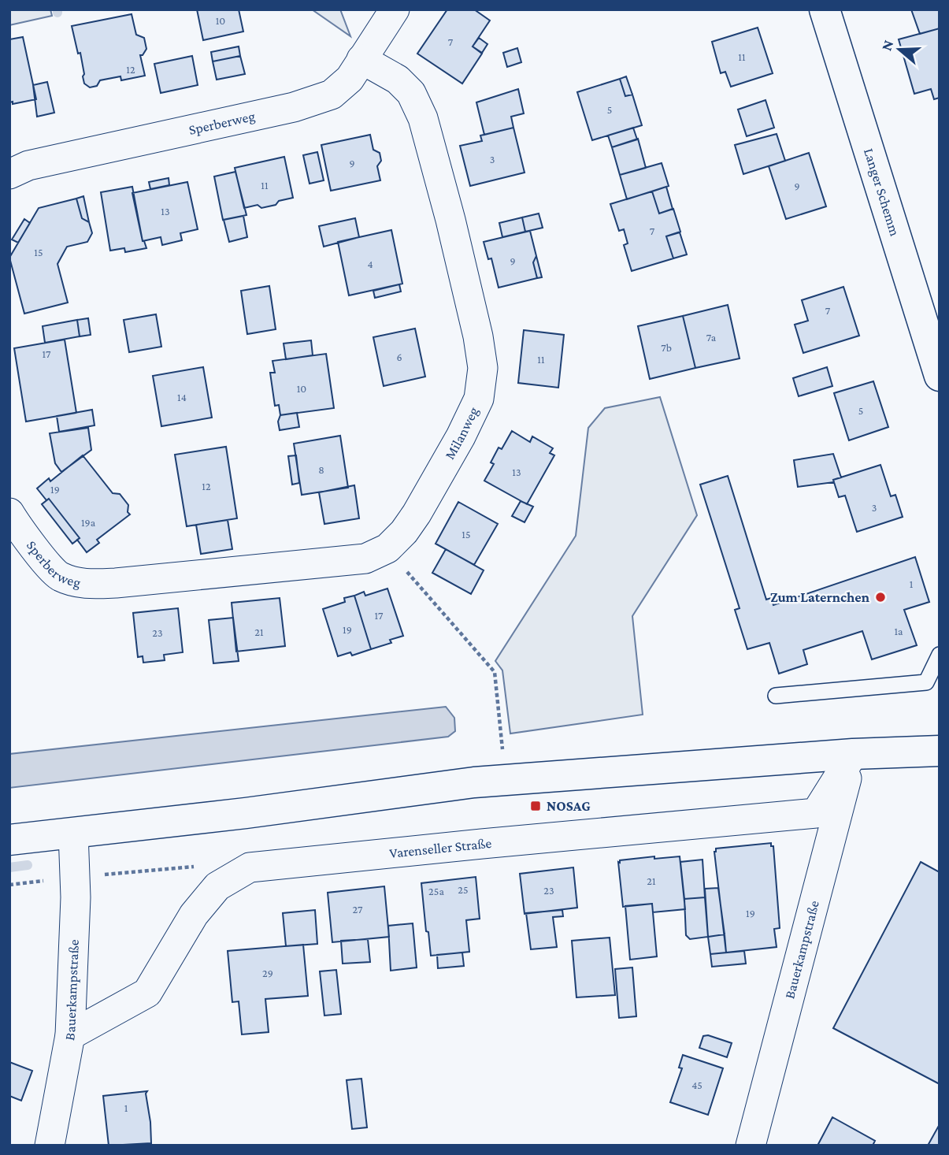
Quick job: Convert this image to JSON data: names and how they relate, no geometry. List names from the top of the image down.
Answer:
{
  "streets": {
    "main road": ["Langer Schemm"],
    "street": [
      "Sperberweg",
      "Milanweg",
      "Varenseller Straße",
      "Bauerkampstraße"
    ]
  },
  "crossings": [
    ["Sperberweg", "Milanweg"],
    ["Varenseller Straße", "Bauerkampstraße"]
  ],
  "places": {
    "other": ["Zum Laternchen"],
    "transit": ["NOSAG"]
  },
  "house_numbers": [
    "10",
    "7",
    "11",
    "12",
    "5",
    "3",
    "9",
    "11",
    "9",
    "13",
    "7",
    "15",
    "9",
    "4",
    "7",
    "7a",
    "7b",
    "17",
    "6",
    "11",
    "10",
    "14",
    "5",
    "8",
    "13",
    "12",
    "19",
    "3",
    "19a",
    "15",
    "1",
    "17",
    "19",
    "1a",
    "21",
    "23",
    "21",
    "25",
    "23",
    "25a",
    "27",
    "19",
    "29",
    "45",
    "1"
  ],
  "north": "left"
}
